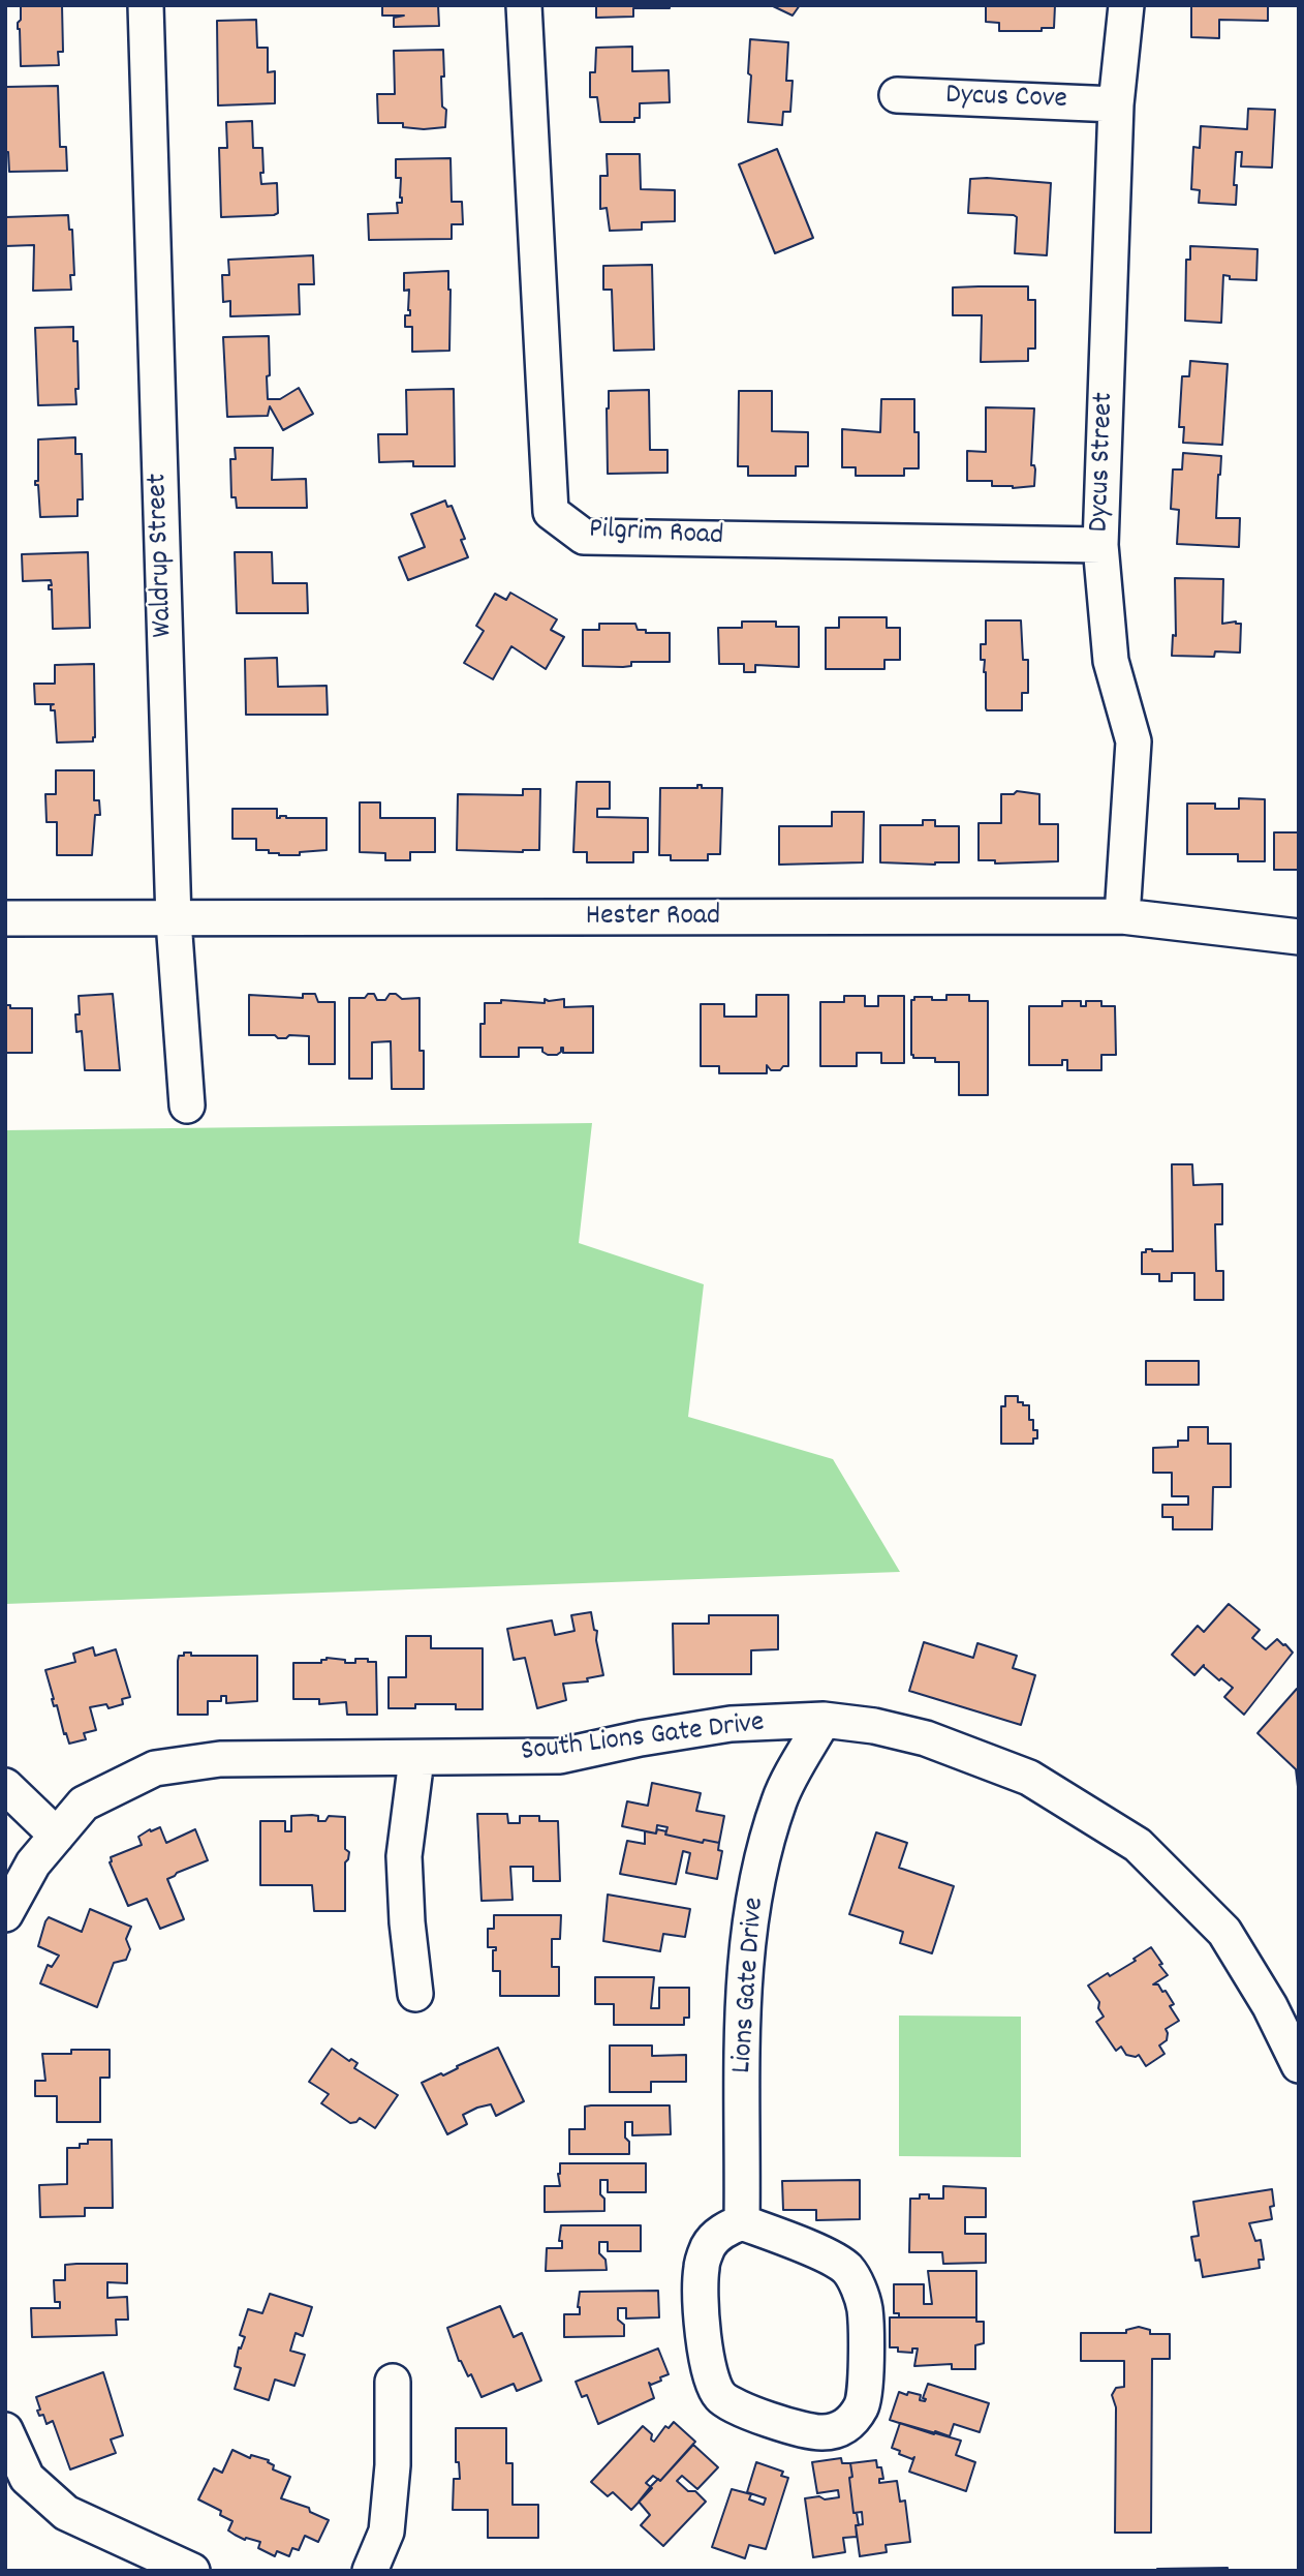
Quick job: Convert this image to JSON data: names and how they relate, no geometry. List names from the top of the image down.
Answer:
{
  "streets": {
    "street": [
      "Dycus Cove",
      "Dycus Street",
      "Pilgrim Road",
      "Waldrup Street",
      "Hester Road",
      "South Lions Gate Drive",
      "Lions Gate Drive"
    ]
  },
  "crossings": [
    ["Dycus Cove", "Dycus Street"],
    ["Dycus Street", "Pilgrim Road"],
    ["Dycus Street", "Hester Road"],
    ["Waldrup Street", "Hester Road"],
    ["South Lions Gate Drive", "Lions Gate Drive"]
  ]
}
